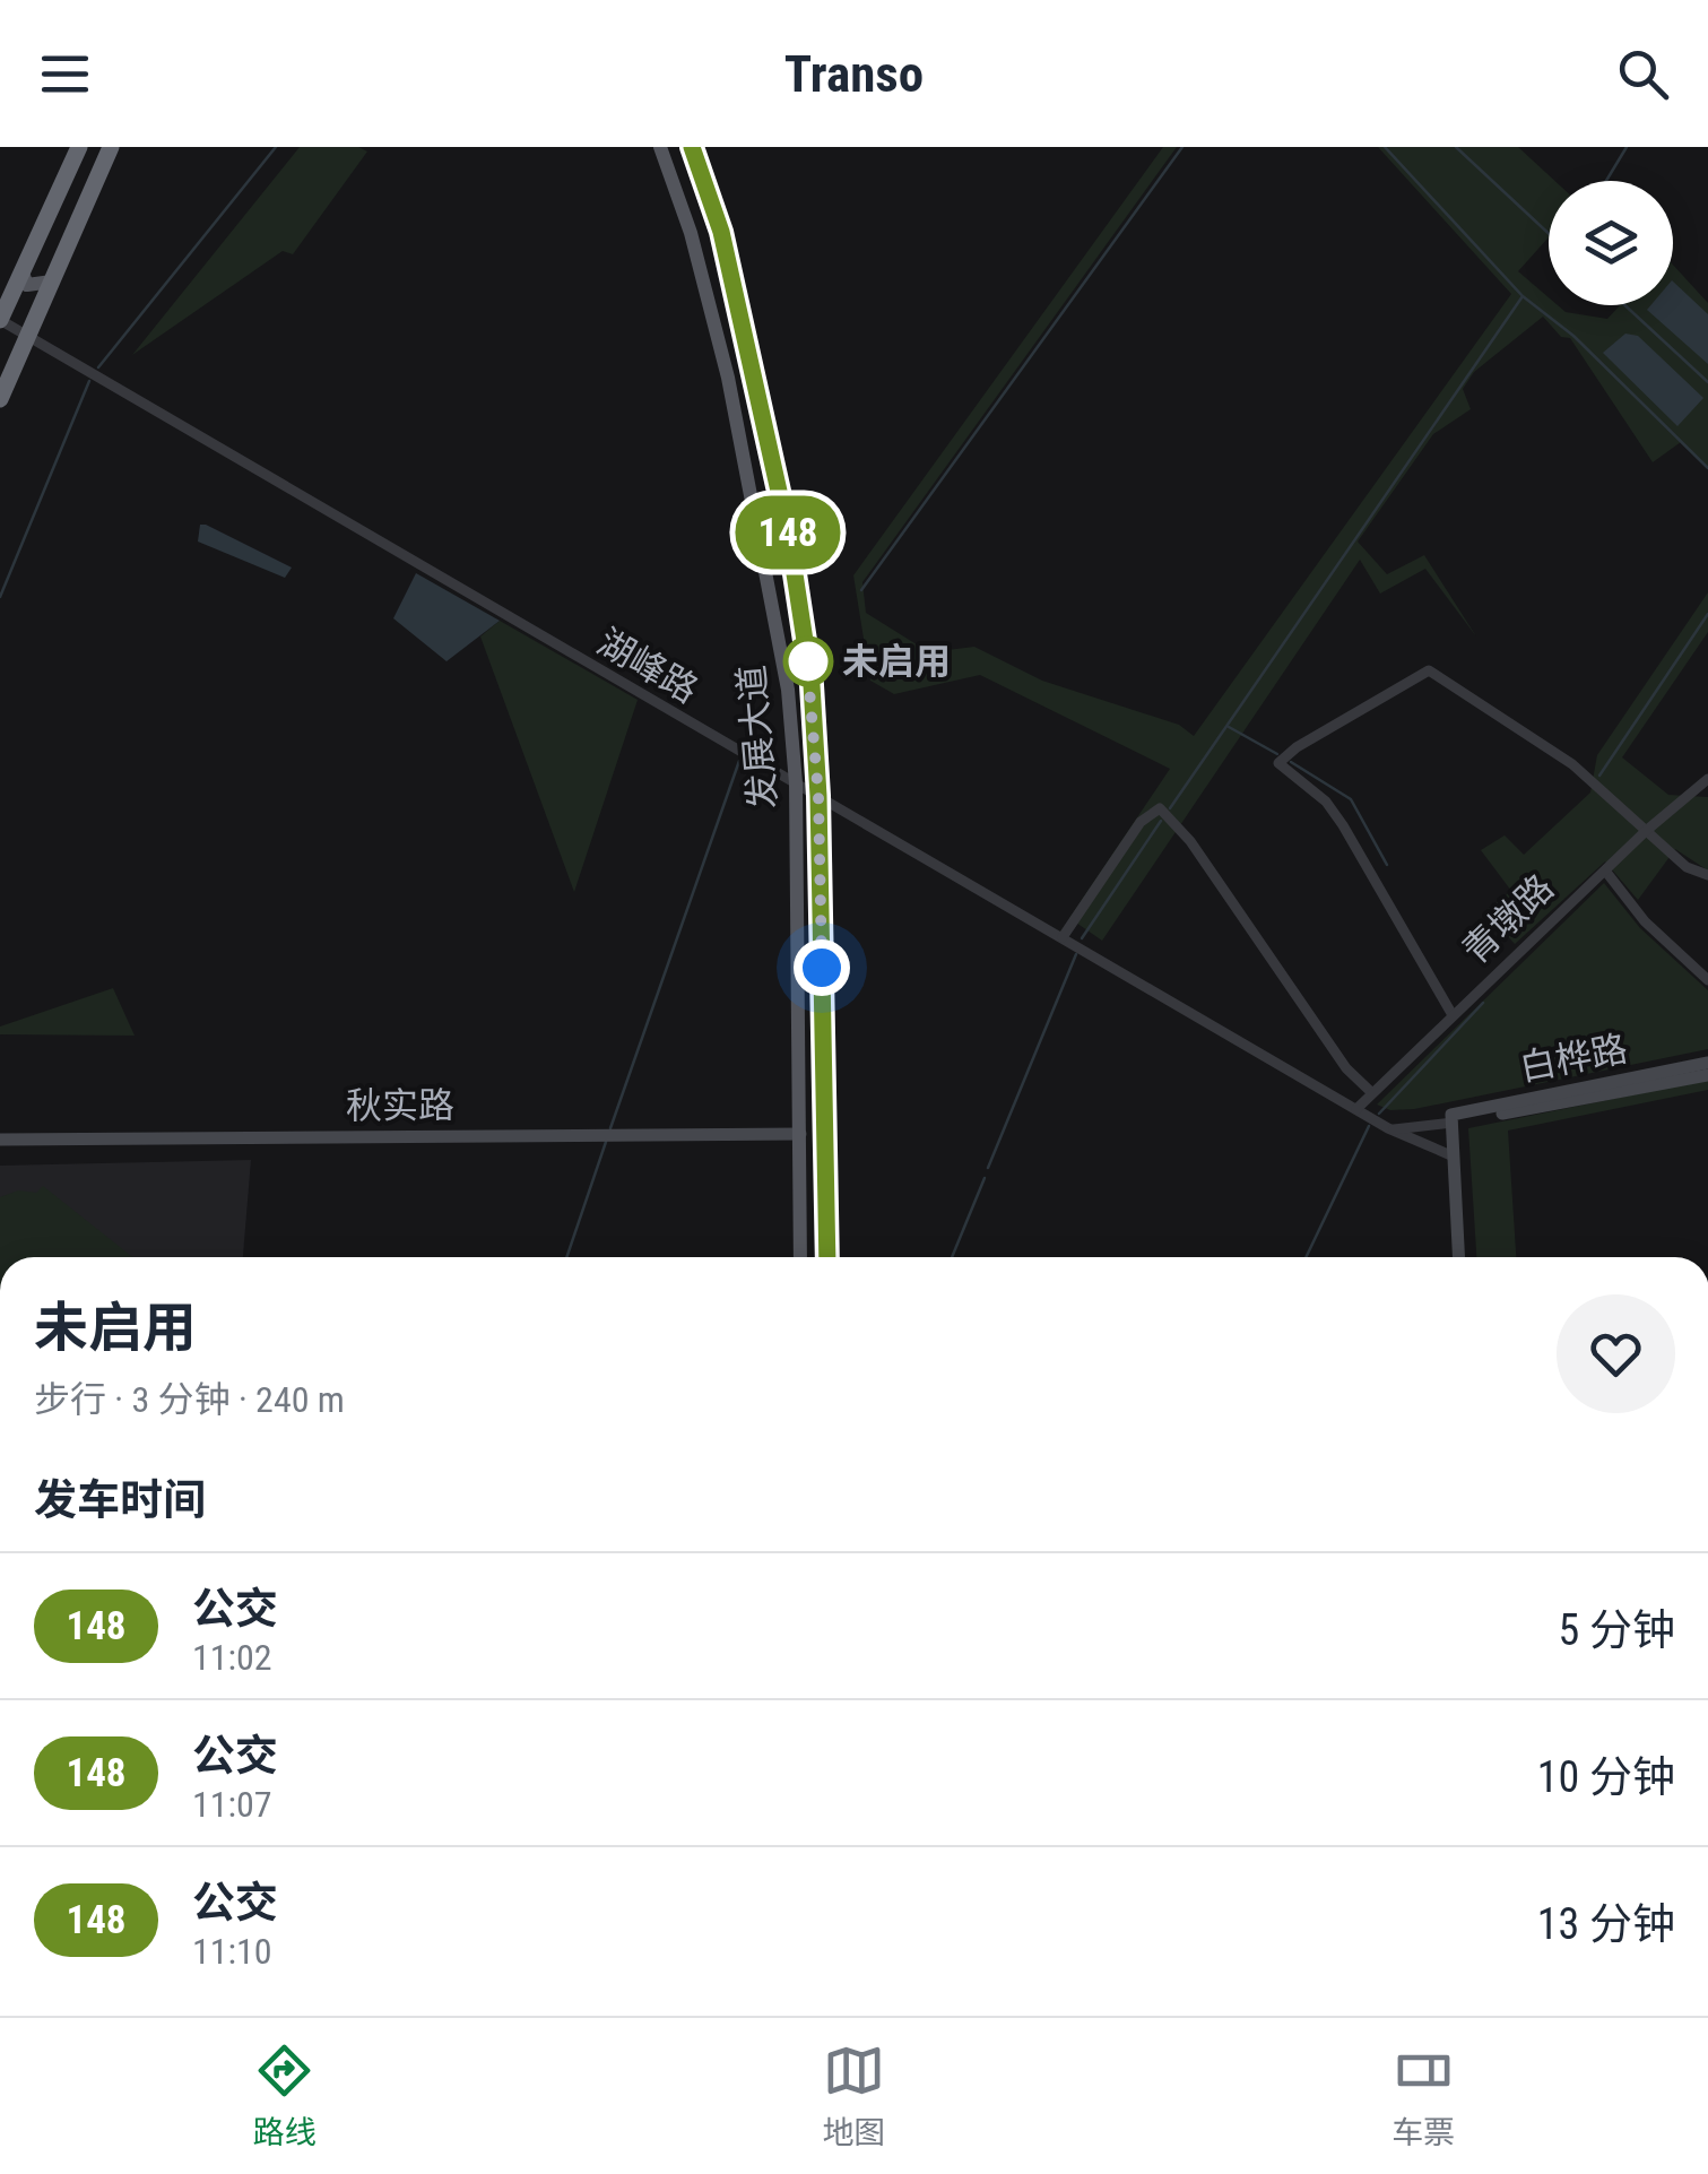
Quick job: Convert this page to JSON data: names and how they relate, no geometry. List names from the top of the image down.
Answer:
{
  "streets": {
    "main road": ["发展大道"],
    "street": [
      "湖峰路",
      "青墩路",
      "白桦路",
      "秋实路"
    ]
  },
  "crossings": [
    ["湖峰路", "发展大道"],
    ["湖峰路", "青墩路"],
    ["发展大道", "秋实路"]
  ],
  "places": ["未启用"],
  "lines": ["bus line 148"],
  "page": {
    "header": "Transo",
    "on_map": "148",
    "heading": [
      ["未启用", "步行 · 3 分钟 · 240 m"],
      "发车时间"
    ],
    "list": [
      {
        "mark": "148",
        "name": "公交",
        "note": "11:02",
        "value": "5 分钟"
      },
      {
        "mark": "148",
        "name": "公交",
        "note": "11:07",
        "value": "10 分钟"
      },
      {
        "mark": "148",
        "name": "公交",
        "note": "11:10",
        "value": "13 分钟"
      }
    ],
    "tabs": ["路线", "地图", "车票"]
  }
}
